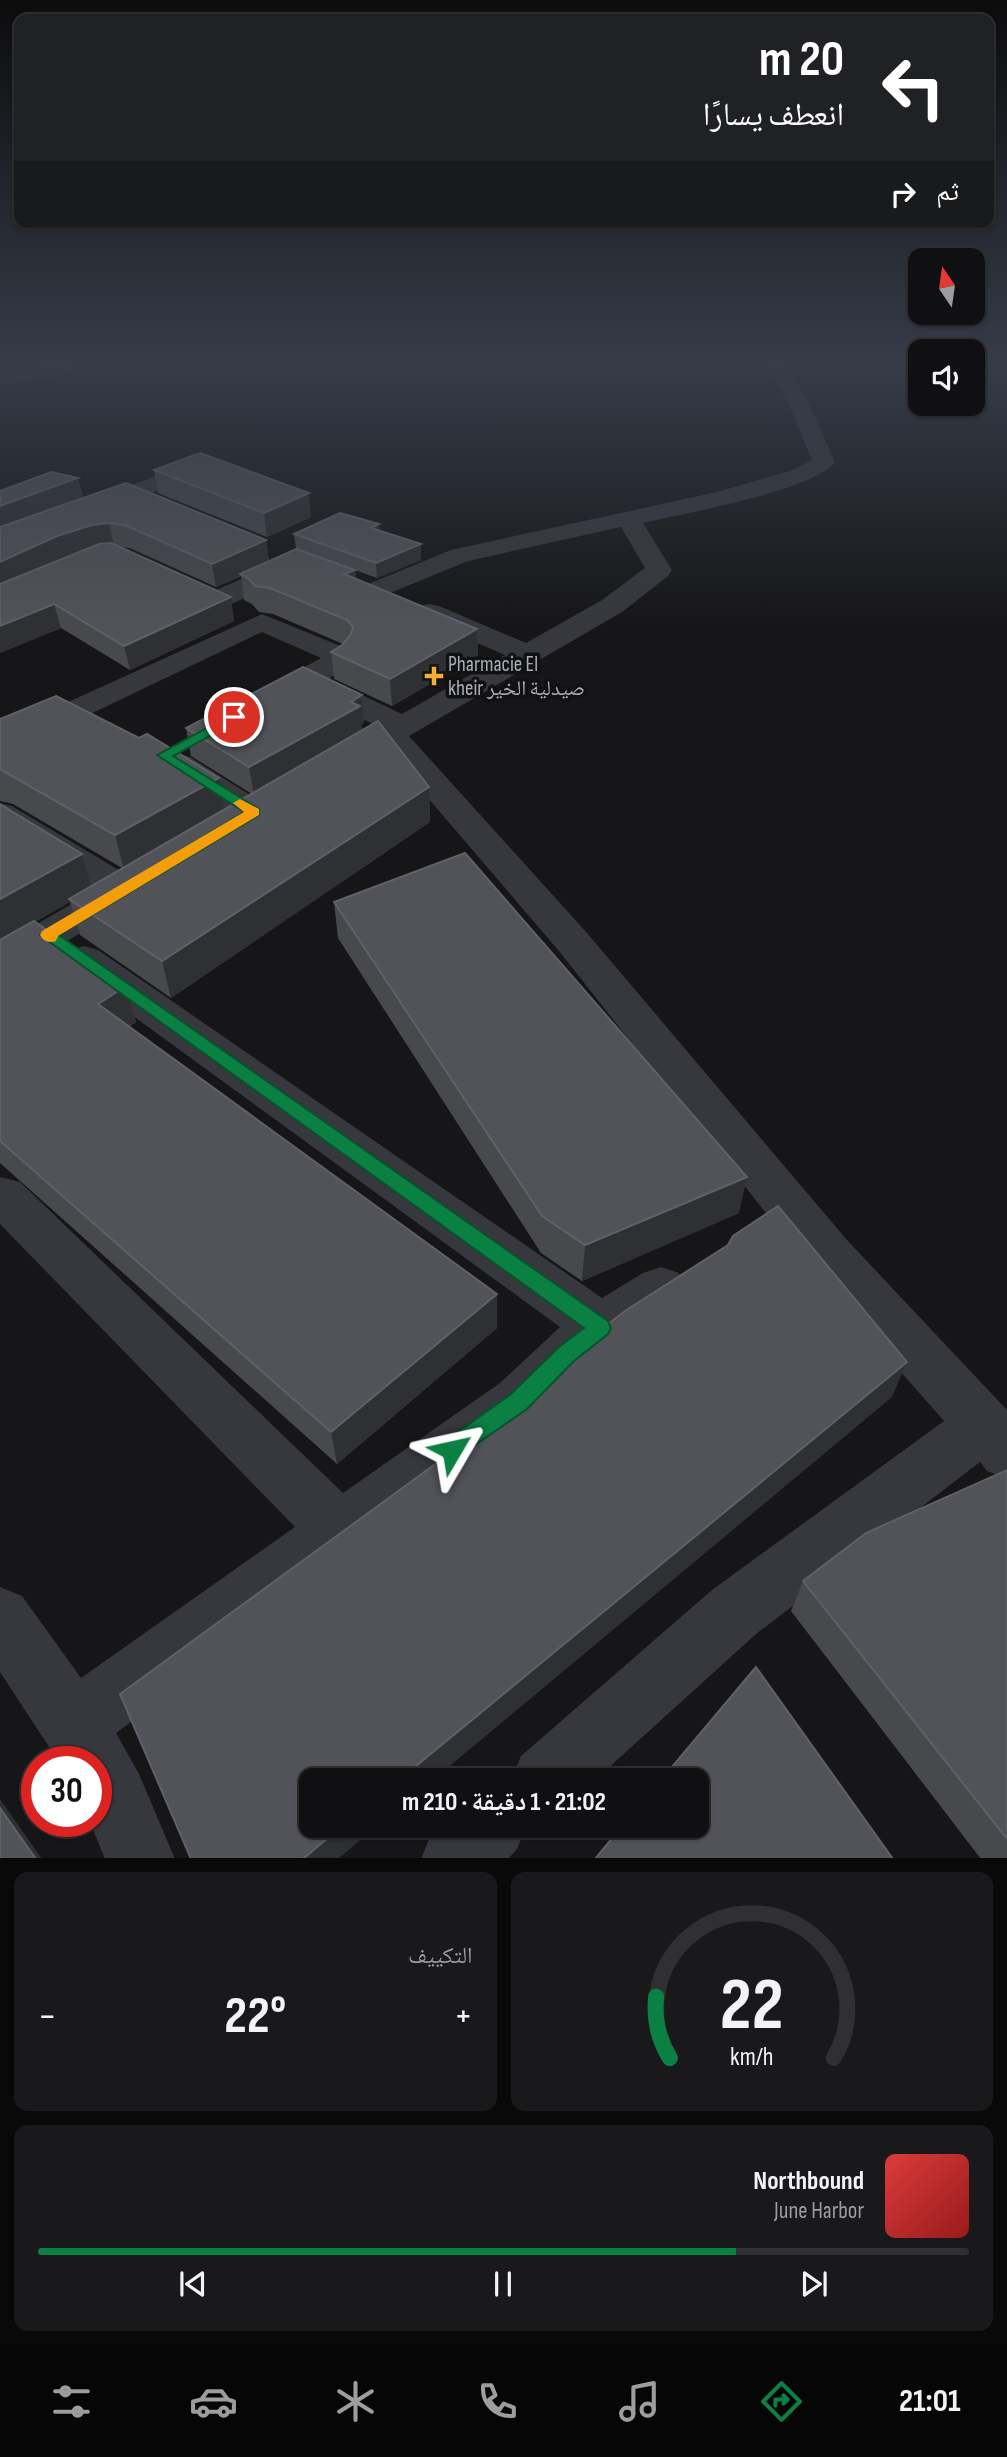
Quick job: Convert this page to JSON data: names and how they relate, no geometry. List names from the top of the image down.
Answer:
{
  "places": {
    "health": ["Pharmacie El kheir صيدلية الخير"]
  },
  "north": "top",
  "page": {
    "turn": ["20 m", "انعطف يسارًا"],
    "then": "ثم",
    "limit": "30",
    "trip": "21:02 · 1 دقيقة · 210 m",
    "tile": "التكييف",
    "heat": ["−", "22°", "+"],
    "song": ["Northbound", "June Harbor"],
    "tabs": "21:01",
    "gauge": ["22", "km/h"]
  }
}
